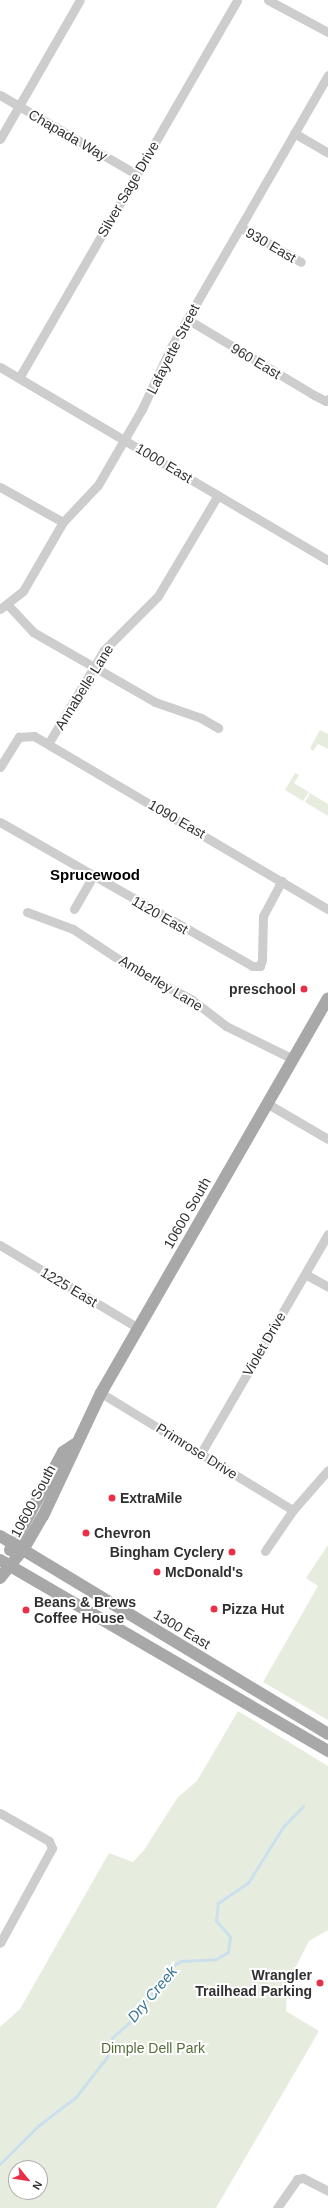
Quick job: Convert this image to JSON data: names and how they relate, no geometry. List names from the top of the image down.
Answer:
{
  "streets": {
    "main road": ["10600 South", "1300 East"],
    "street": [
      "Chapada Way",
      "Silver Sage Drive",
      "930 East",
      "Lafayette Street",
      "960 East",
      "1000 East",
      "Annabelle Lane",
      "1090 East",
      "1120 East",
      "Amberley Lane",
      "1225 East",
      "Violet Drive",
      "Primrose Drive"
    ]
  },
  "crossings": [
    ["Chapada Way", "Silver Sage Drive"],
    ["Silver Sage Drive", "1000 East"],
    ["930 East", "Lafayette Street"],
    ["Lafayette Street", "960 East"],
    ["Lafayette Street", "1000 East"],
    ["1000 East", "Annabelle Lane"],
    ["Annabelle Lane", "1090 East"],
    ["1090 East", "1120 East"],
    ["Amberley Lane", "10600 South"],
    ["10600 South", "1225 East"],
    ["10600 South", "Primrose Drive"],
    ["10600 South", "1300 East"],
    ["Violet Drive", "Primrose Drive"]
  ],
  "districts": ["Sprucewood"],
  "water": ["Dry Creek"],
  "parks": ["Dimple Dell Park"],
  "places": [
    "preschool",
    "ExtraMile",
    "Chevron",
    "Bingham Cyclery",
    "McDonald's",
    "Pizza Hut",
    "Beans & Brews Coffee House",
    "Wrangler Trailhead Parking"
  ],
  "north": "bottom right"
}
